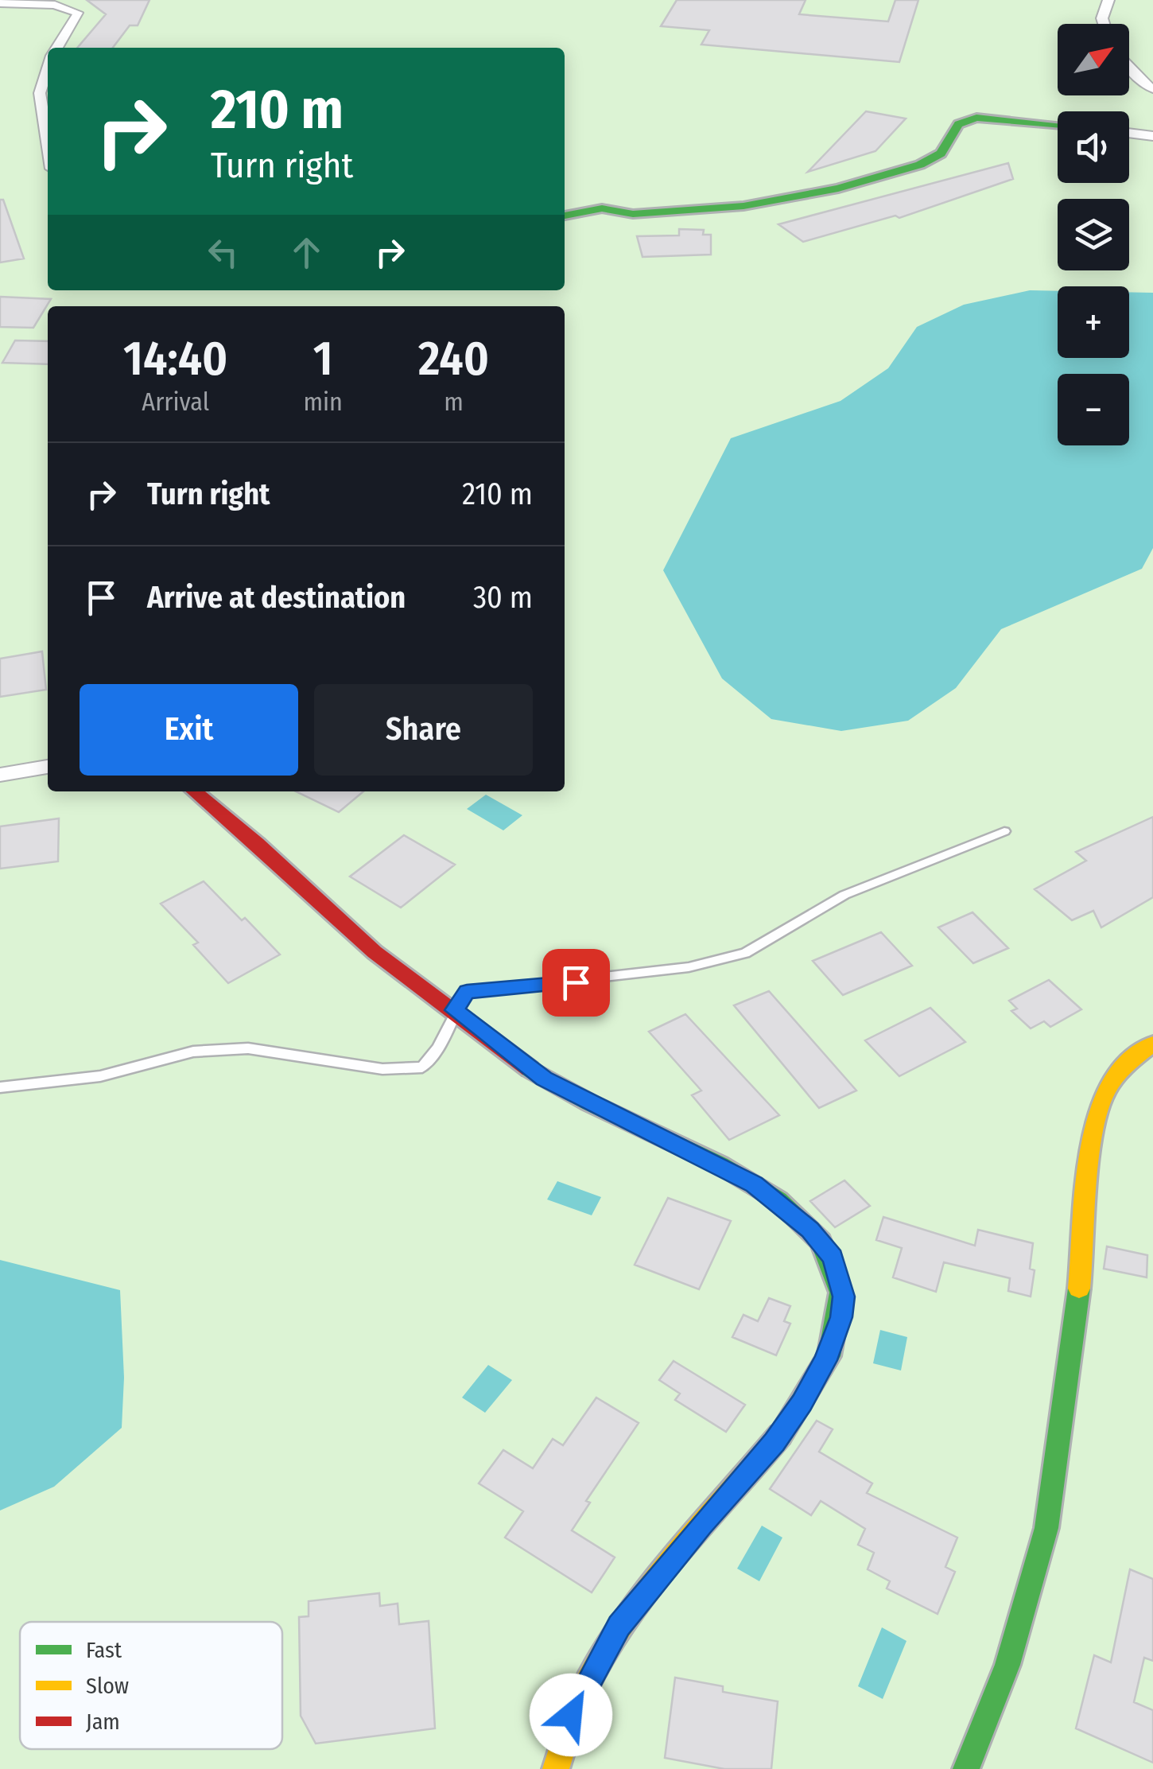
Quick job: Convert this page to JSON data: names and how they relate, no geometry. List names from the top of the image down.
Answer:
{
  "legend": ["Fast", "Slow", "Jam"],
  "north": "top right",
  "page": {
    "map_buttons": ["+", "−"],
    "turn": ["210 m", "Turn right"],
    "eta": [
      "14:40",
      "Arrival",
      "1",
      "min",
      "240",
      "m"
    ],
    "list": [
      {
        "name": "Turn right",
        "value": "210 m"
      },
      {
        "name": "Arrive at destination",
        "value": "30 m"
      }
    ],
    "buttons": ["Exit", "Share"]
  }
}
